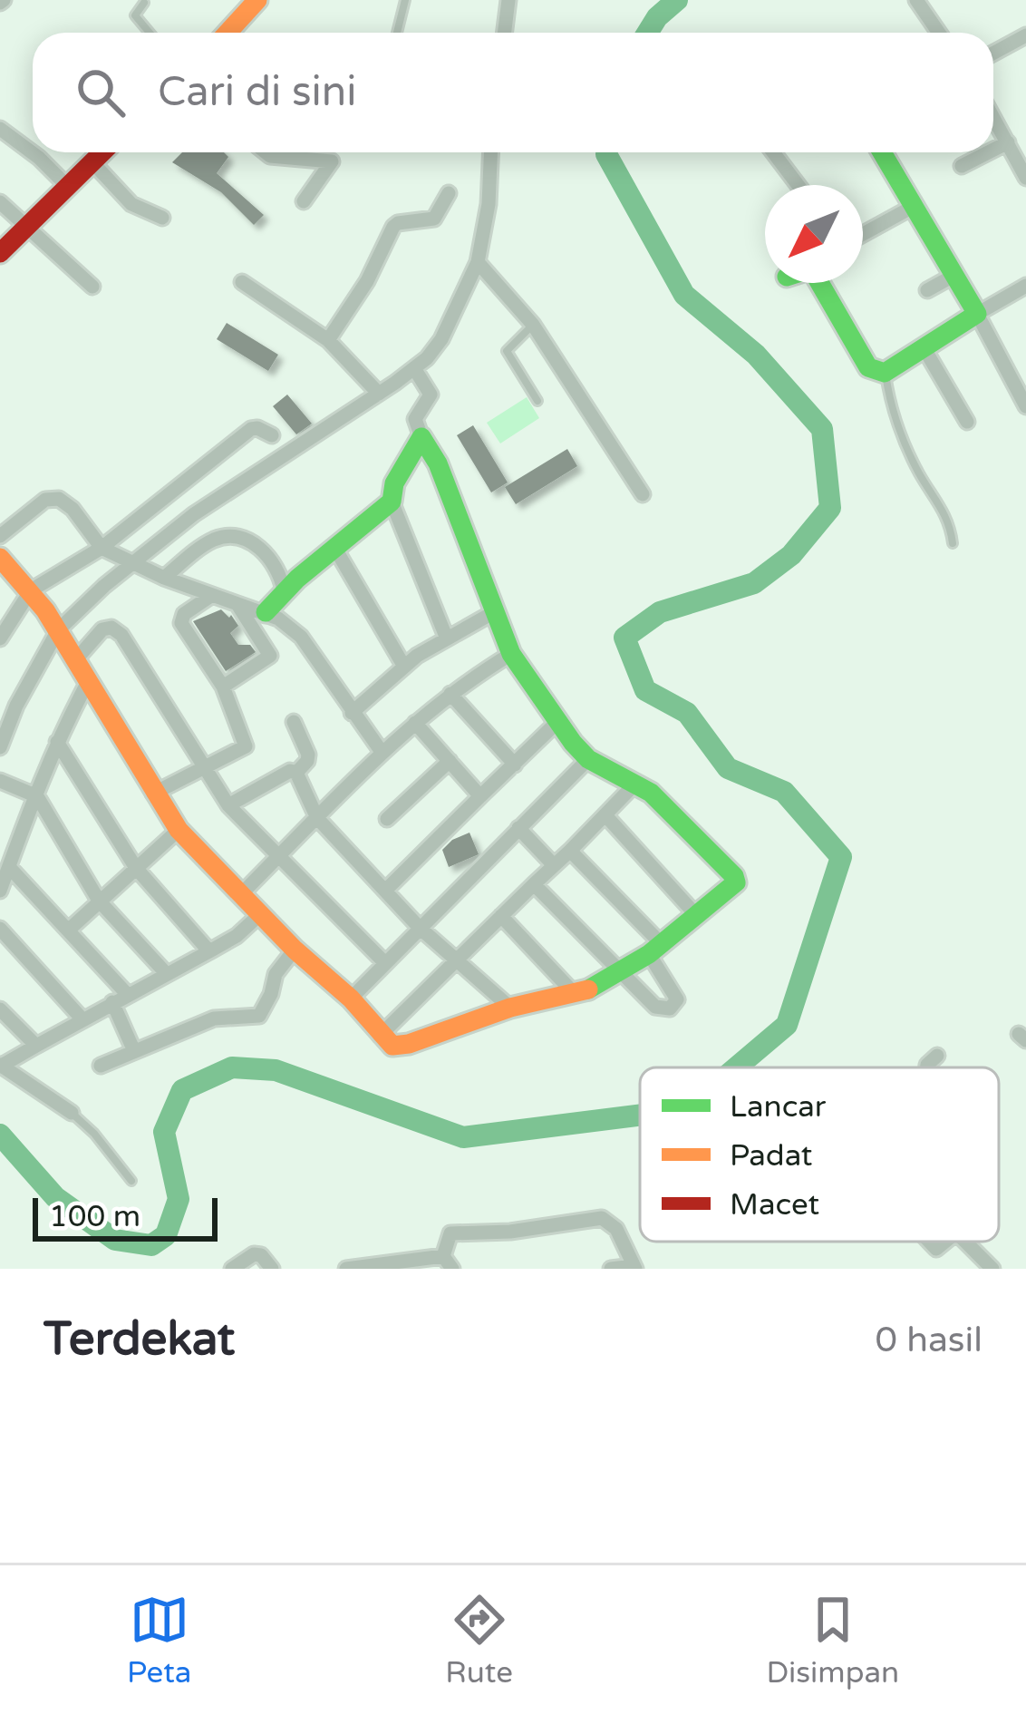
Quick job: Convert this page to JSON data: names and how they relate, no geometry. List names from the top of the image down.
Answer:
{
  "legend": ["Lancar", "Padat", "Macet"],
  "scale_bar": "100 m",
  "north": "bottom left",
  "page": {
    "search": "Cari di sini",
    "scale": "100 m",
    "heading": ["Terdekat", "0 hasil"],
    "nav": ["Peta", "Rute", "Disimpan"]
  }
}
